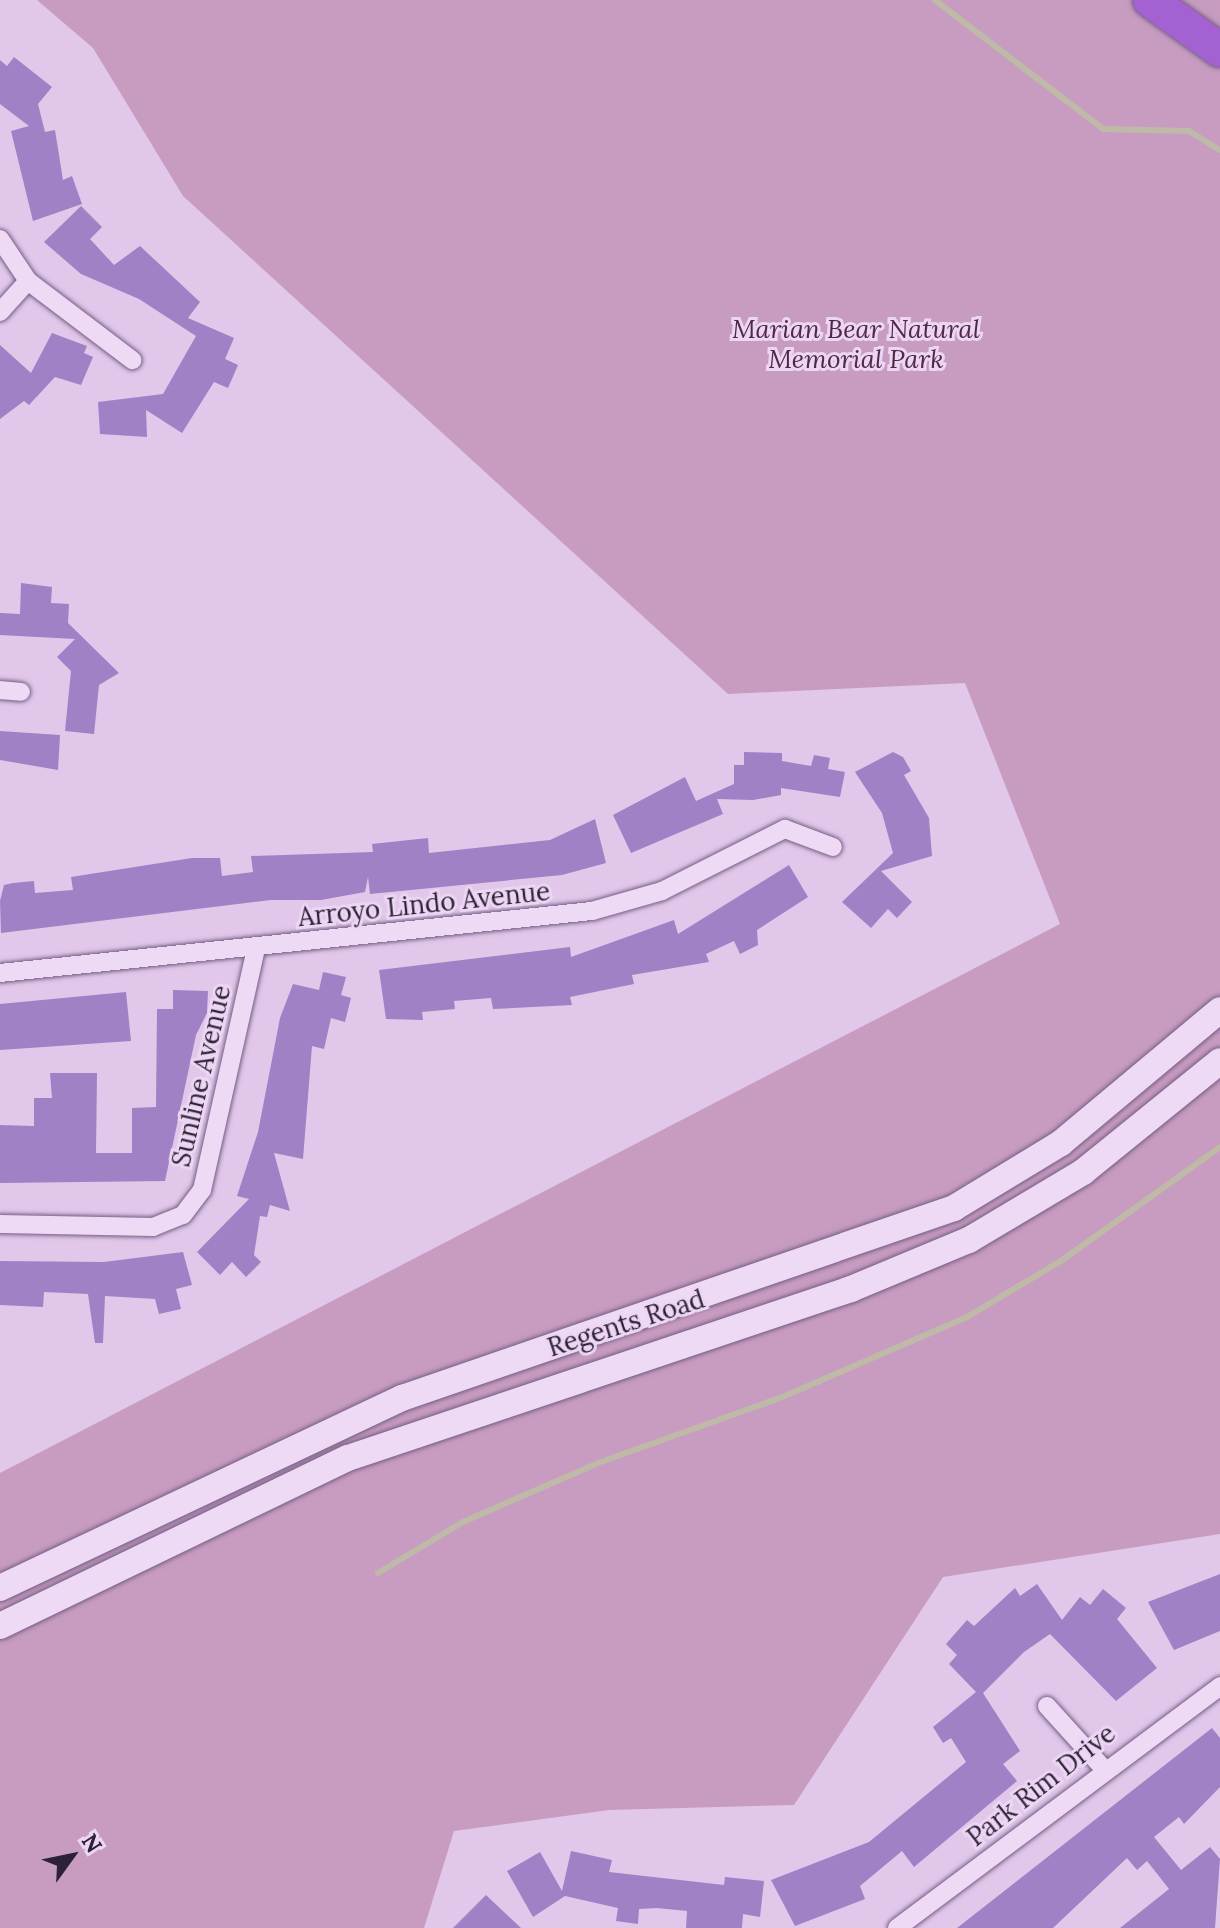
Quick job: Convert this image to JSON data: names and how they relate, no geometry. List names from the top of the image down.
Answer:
{
  "streets": {
    "main road": ["Regents Road"],
    "street": ["Arroyo Lindo Avenue", "Sunline Avenue", "Park Rim Drive"]
  },
  "crossings": [
    ["Arroyo Lindo Avenue", "Sunline Avenue"]
  ],
  "parks": ["Marian Bear Natural Memorial Park"],
  "north": "top right"
}
